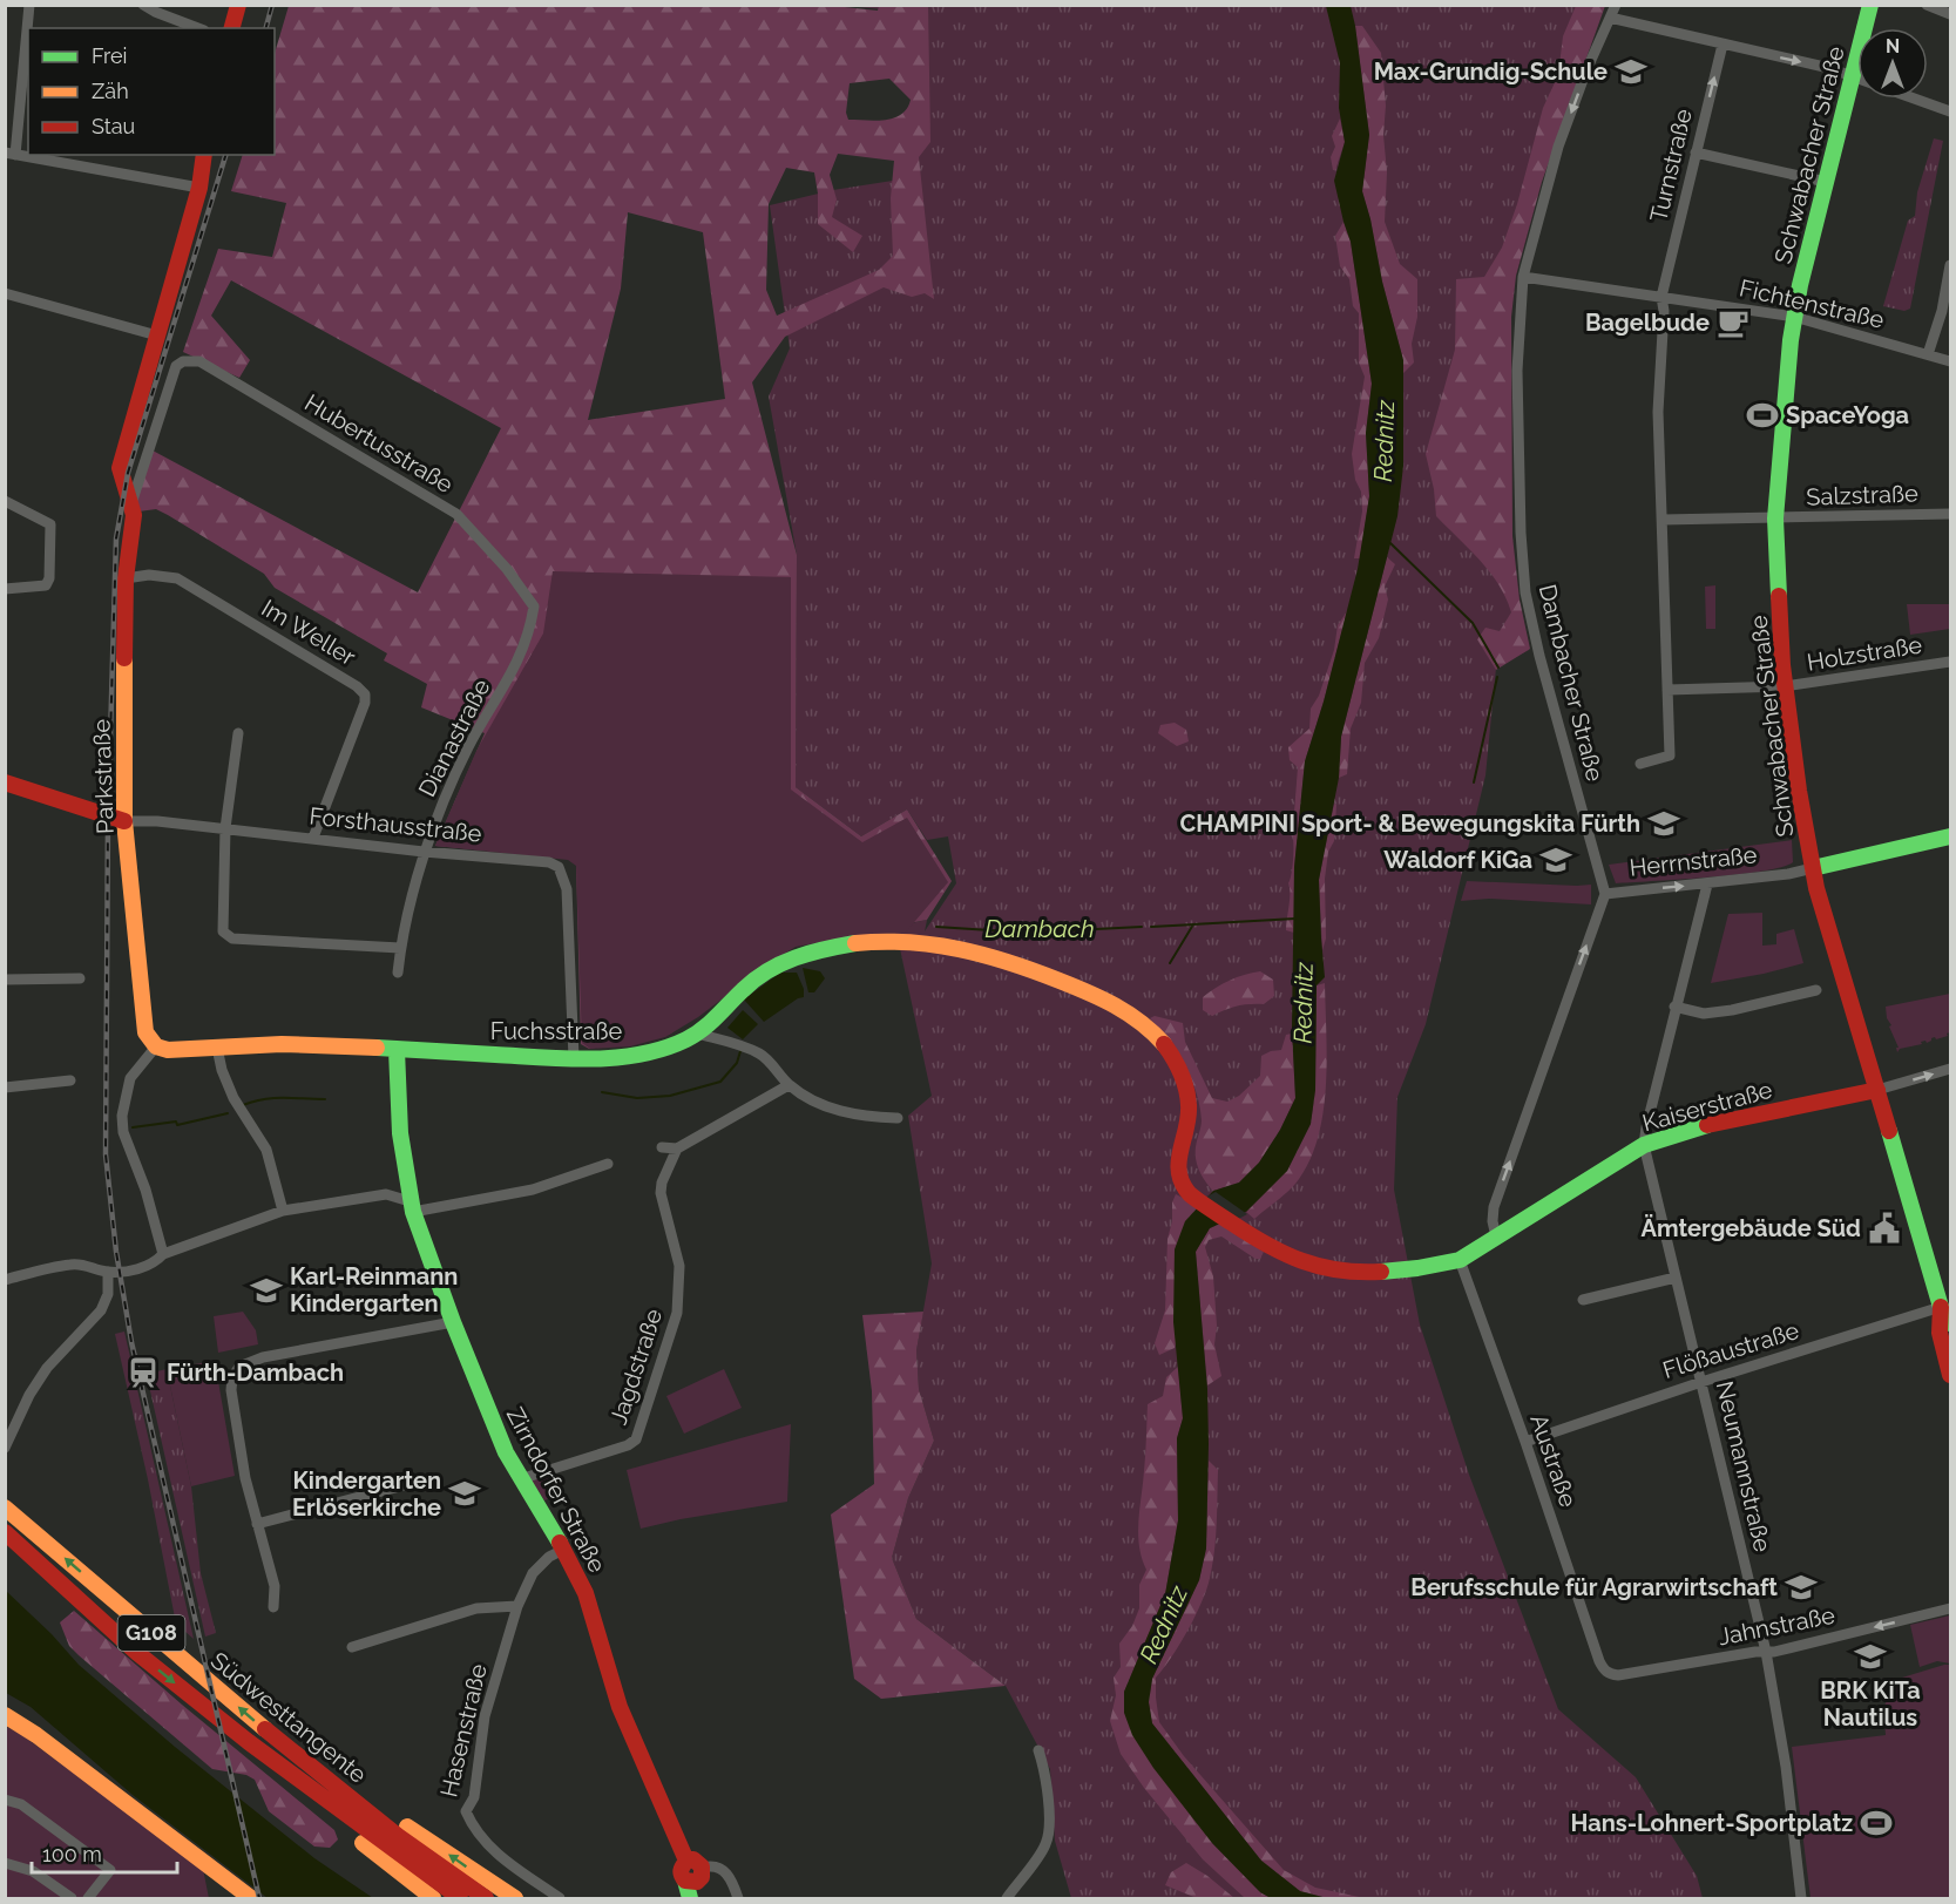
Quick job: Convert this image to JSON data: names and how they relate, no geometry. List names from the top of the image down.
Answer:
{
  "streets": {
    "main road": [
      "Schwabacher Straße",
      "Parkstraße",
      "Forsthausstraße",
      "Herrnstraße",
      "Fuchsstraße",
      "Kaiserstraße",
      "Zirndorfer Straße",
      "G108",
      "Südwesttangente"
    ],
    "street": [
      "Turnstraße",
      "Fichtenstraße",
      "Hubertusstraße",
      "Salzstraße",
      "Im Weller",
      "Holzstraße",
      "Dambacher Straße",
      "Dianastraße",
      "Flößaustraße",
      "Jagdstraße",
      "Austraße",
      "Neumannstraße",
      "Jahnstraße",
      "Hasenstraße"
    ]
  },
  "crossings": [
    ["Schwabacher Straße", "Fichtenstraße"],
    ["Schwabacher Straße", "Salzstraße"],
    ["Schwabacher Straße", "Holzstraße"],
    ["Schwabacher Straße", "Herrnstraße"],
    ["Schwabacher Straße", "Kaiserstraße"],
    ["Schwabacher Straße", "Flößaustraße"],
    ["Turnstraße", "Fichtenstraße"],
    ["Fichtenstraße", "Dambacher Straße"],
    ["Hubertusstraße", "Dianastraße"],
    ["Hubertusstraße", "Parkstraße"],
    ["Im Weller", "Parkstraße"],
    ["Im Weller", "Forsthausstraße"],
    ["Dambacher Straße", "Herrnstraße"],
    ["Dianastraße", "Forsthausstraße"],
    ["Parkstraße", "Forsthausstraße"],
    ["Parkstraße", "Fuchsstraße"],
    ["Forsthausstraße", "Fuchsstraße"],
    ["Herrnstraße", "Neumannstraße"],
    ["Fuchsstraße", "Kaiserstraße"],
    ["Fuchsstraße", "Austraße"],
    ["Fuchsstraße", "Zirndorfer Straße"],
    ["Kaiserstraße", "Neumannstraße"],
    ["Flößaustraße", "Austraße"],
    ["Flößaustraße", "Neumannstraße"],
    ["Jagdstraße", "Zirndorfer Straße"],
    ["Austraße", "Jahnstraße"],
    ["Neumannstraße", "Jahnstraße"],
    ["Zirndorfer Straße", "Hasenstraße"]
  ],
  "one_way": ["Turnstraße", "Jahnstraße"],
  "water": ["Rednitz", "Dambach"],
  "places": {
    "school or university": [
      "Max-Grundig-Schule",
      "CHAMPINI Sport- & Bewegungskita Fürth",
      "Waldorf KiGa",
      "Karl-Reinmann Kindergarten",
      "Kindergarten Erlöserkirche",
      "Berufsschule für Agrarwirtschaft",
      "BRK KiTa Nautilus"
    ],
    "cafe": ["Bagelbude"],
    "sports": ["SpaceYoga", "Hans-Lohnert-Sportplatz"],
    "public building": ["Ämtergebäude Süd"],
    "station": ["Fürth-Dambach"]
  },
  "legend": ["Frei", "Zäh", "Stau"],
  "scale_bar": "100 m",
  "north": "top"
}
